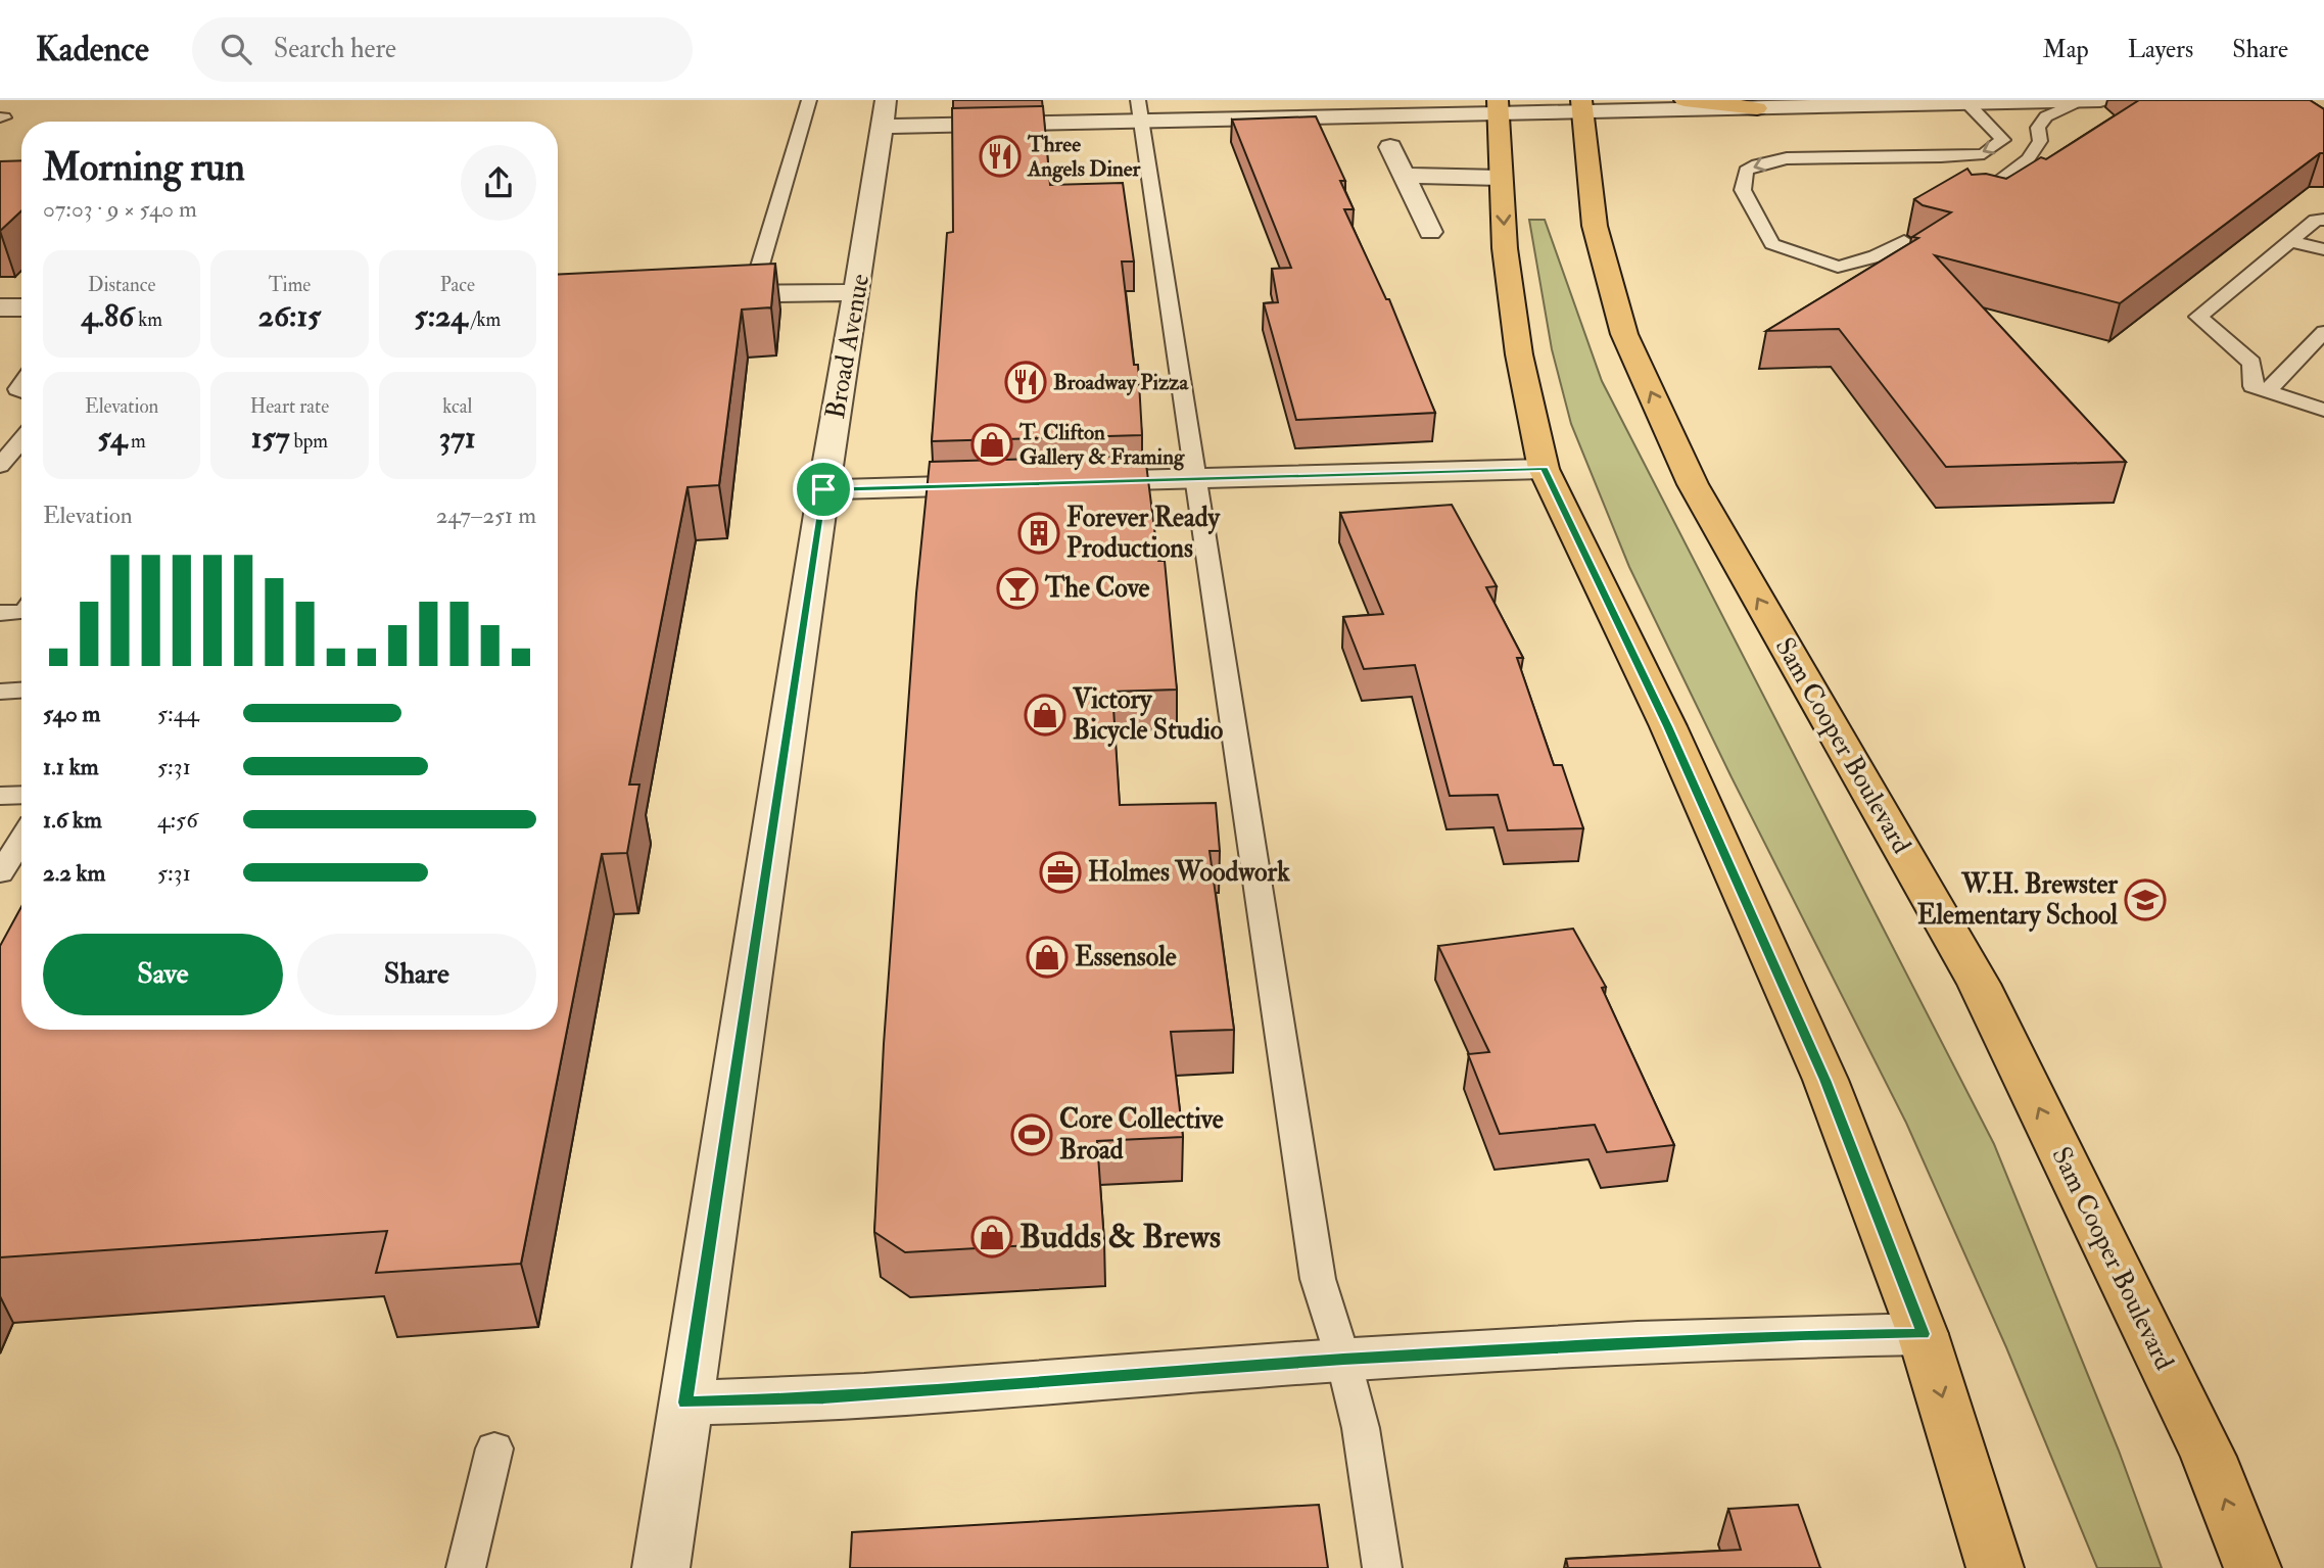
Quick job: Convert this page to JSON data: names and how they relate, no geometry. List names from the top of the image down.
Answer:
{
  "streets": {
    "main road": ["Sam Cooper Boulevard"],
    "street": ["Broad Avenue"]
  },
  "places": {
    "restaurant": ["Three Angels Diner", "Broadway Pizza"],
    "shop": [
      "T. Clifton Gallery & Framing",
      "Victory Bicycle Studio",
      "Essensole",
      "Budds & Brews"
    ],
    "building": ["Forever Ready Productions"],
    "bar": ["The Cove"],
    "office": ["Holmes Woodwork"],
    "school or university": ["W.H. Brewster Elementary School"],
    "sports": ["Core Collective Broad"]
  },
  "page": {
    "header": "Kadence",
    "search": "Search here",
    "nav": ["Map", "Layers", "Share"],
    "heading": ["Morning run", "07:03 · 9 × 540 m"],
    "stats": [
      ["Distance", "4.86 km"],
      ["Time", "26:15"],
      ["Pace", "5:24 /km"],
      ["Elevation", "54 m"],
      ["Heart rate", "157 bpm"],
      ["kcal", "371"]
    ],
    "chart": ["Elevation", "247–251 m"],
    "list": [
      {
        "name": "540 m",
        "note": "5:44"
      },
      {
        "name": "1.1 km",
        "note": "5:31"
      },
      {
        "name": "1.6 km",
        "note": "4:56"
      },
      {
        "name": "2.2 km",
        "note": "5:31"
      }
    ],
    "buttons": ["Save", "Share"]
  }
}
